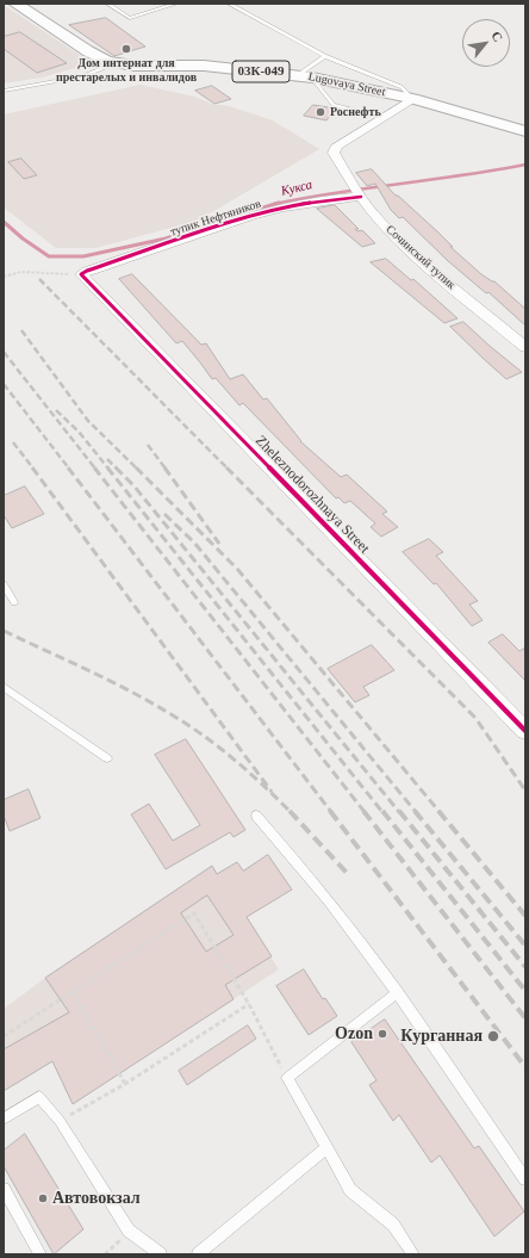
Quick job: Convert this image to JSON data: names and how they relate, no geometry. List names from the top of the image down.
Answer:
{
  "streets": {
    "main road": ["03К-049", "Lugovaya Street"],
    "street": ["тупик Нефтяников", "Сочинский тупик", "Zheleznodorozhnaya Street"]
  },
  "crossings": [
    ["03К-049", "Lugovaya Street"],
    ["тупик Нефтяников", "Сочинский тупик"],
    ["тупик Нефтяников", "Zheleznodorozhnaya Street"]
  ],
  "water": ["Кукса"],
  "places": [
    "Дом интернат для престарелых и инвалидов",
    "Роснефть",
    "Ozon",
    "Курганная",
    "Автовокзал"
  ],
  "north": "top right"
}
